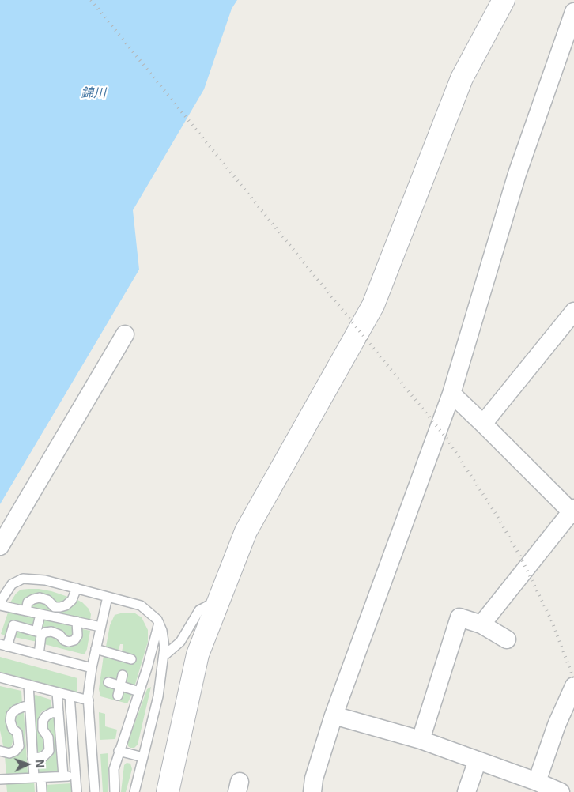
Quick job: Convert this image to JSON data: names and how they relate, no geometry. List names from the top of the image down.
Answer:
{
  "water": ["錦川"],
  "north": "right"
}
